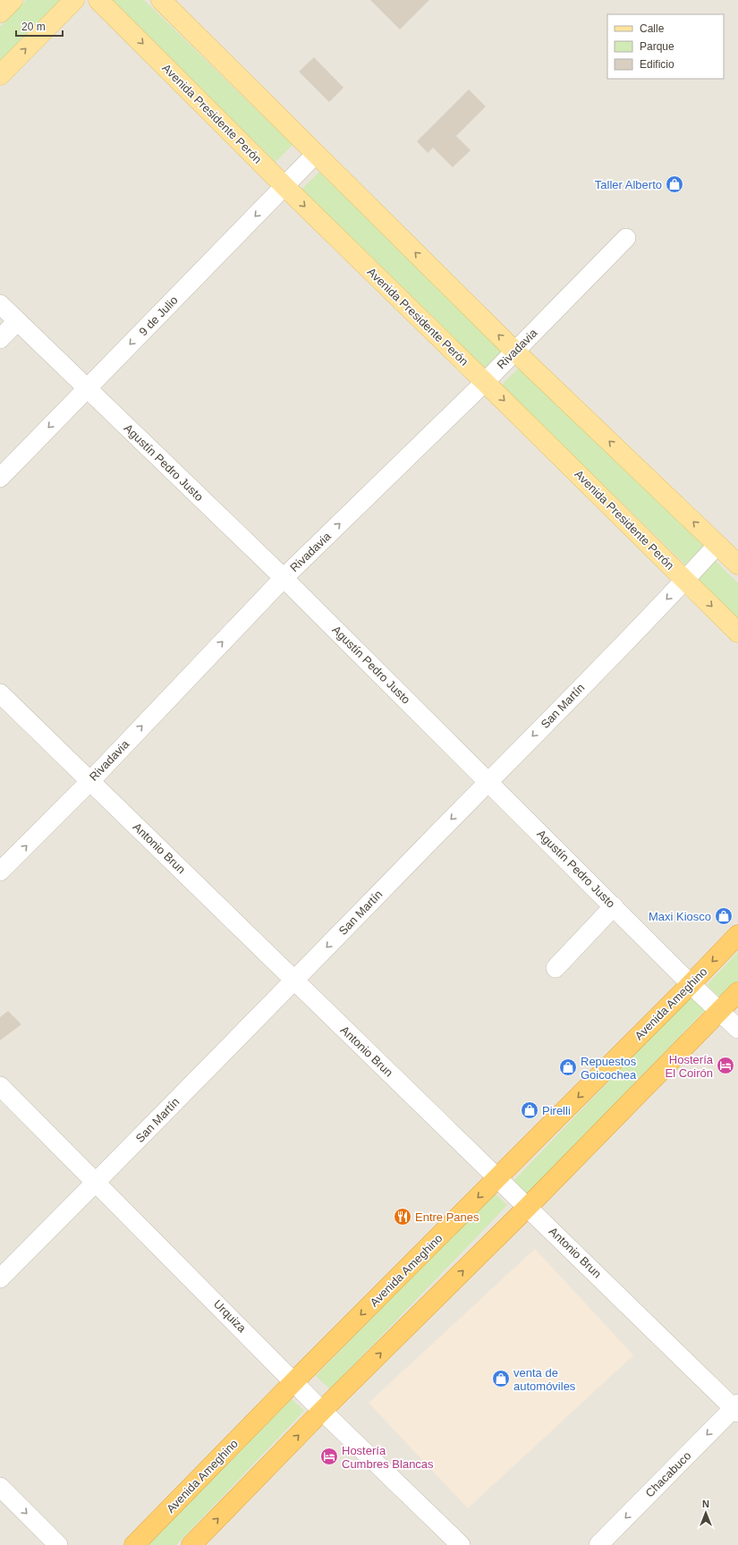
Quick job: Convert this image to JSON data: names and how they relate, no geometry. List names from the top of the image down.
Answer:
{
  "streets": {
    "highway": ["Avenida Ameghino"],
    "main road": ["Avenida Presidente Perón"],
    "street": [
      "9 de Julio",
      "Rivadavia",
      "Agustín Pedro Justo",
      "San Martín",
      "Antonio Brun",
      "Urquiza",
      "Chacabuco"
    ]
  },
  "crossings": [
    ["Avenida Presidente Perón", "9 de Julio"],
    ["Avenida Presidente Perón", "Rivadavia"],
    ["Avenida Presidente Perón", "San Martín"],
    ["9 de Julio", "Agustín Pedro Justo"],
    ["Rivadavia", "Agustín Pedro Justo"],
    ["Rivadavia", "Antonio Brun"],
    ["Agustín Pedro Justo", "San Martín"],
    ["Agustín Pedro Justo", "Avenida Ameghino"],
    ["San Martín", "Antonio Brun"],
    ["San Martín", "Urquiza"],
    ["Antonio Brun", "Avenida Ameghino"],
    ["Antonio Brun", "Chacabuco"],
    ["Avenida Ameghino", "Urquiza"]
  ],
  "one_way": [
    "9 de Julio",
    "Rivadavia",
    "San Martín",
    "Chacabuco"
  ],
  "places": {
    "shop": [
      "Taller Alberto",
      "Maxi Kiosco",
      "Repuestos Goicochea",
      "Pirelli",
      "venta de automóviles"
    ],
    "hotel": ["Hostería El Coirón", "Hostería Cumbres Blancas"],
    "restaurant": ["Entre Panes"]
  },
  "legend": ["Calle", "Parque", "Edificio"],
  "scale_bar": "20 m",
  "north": "top"
}
